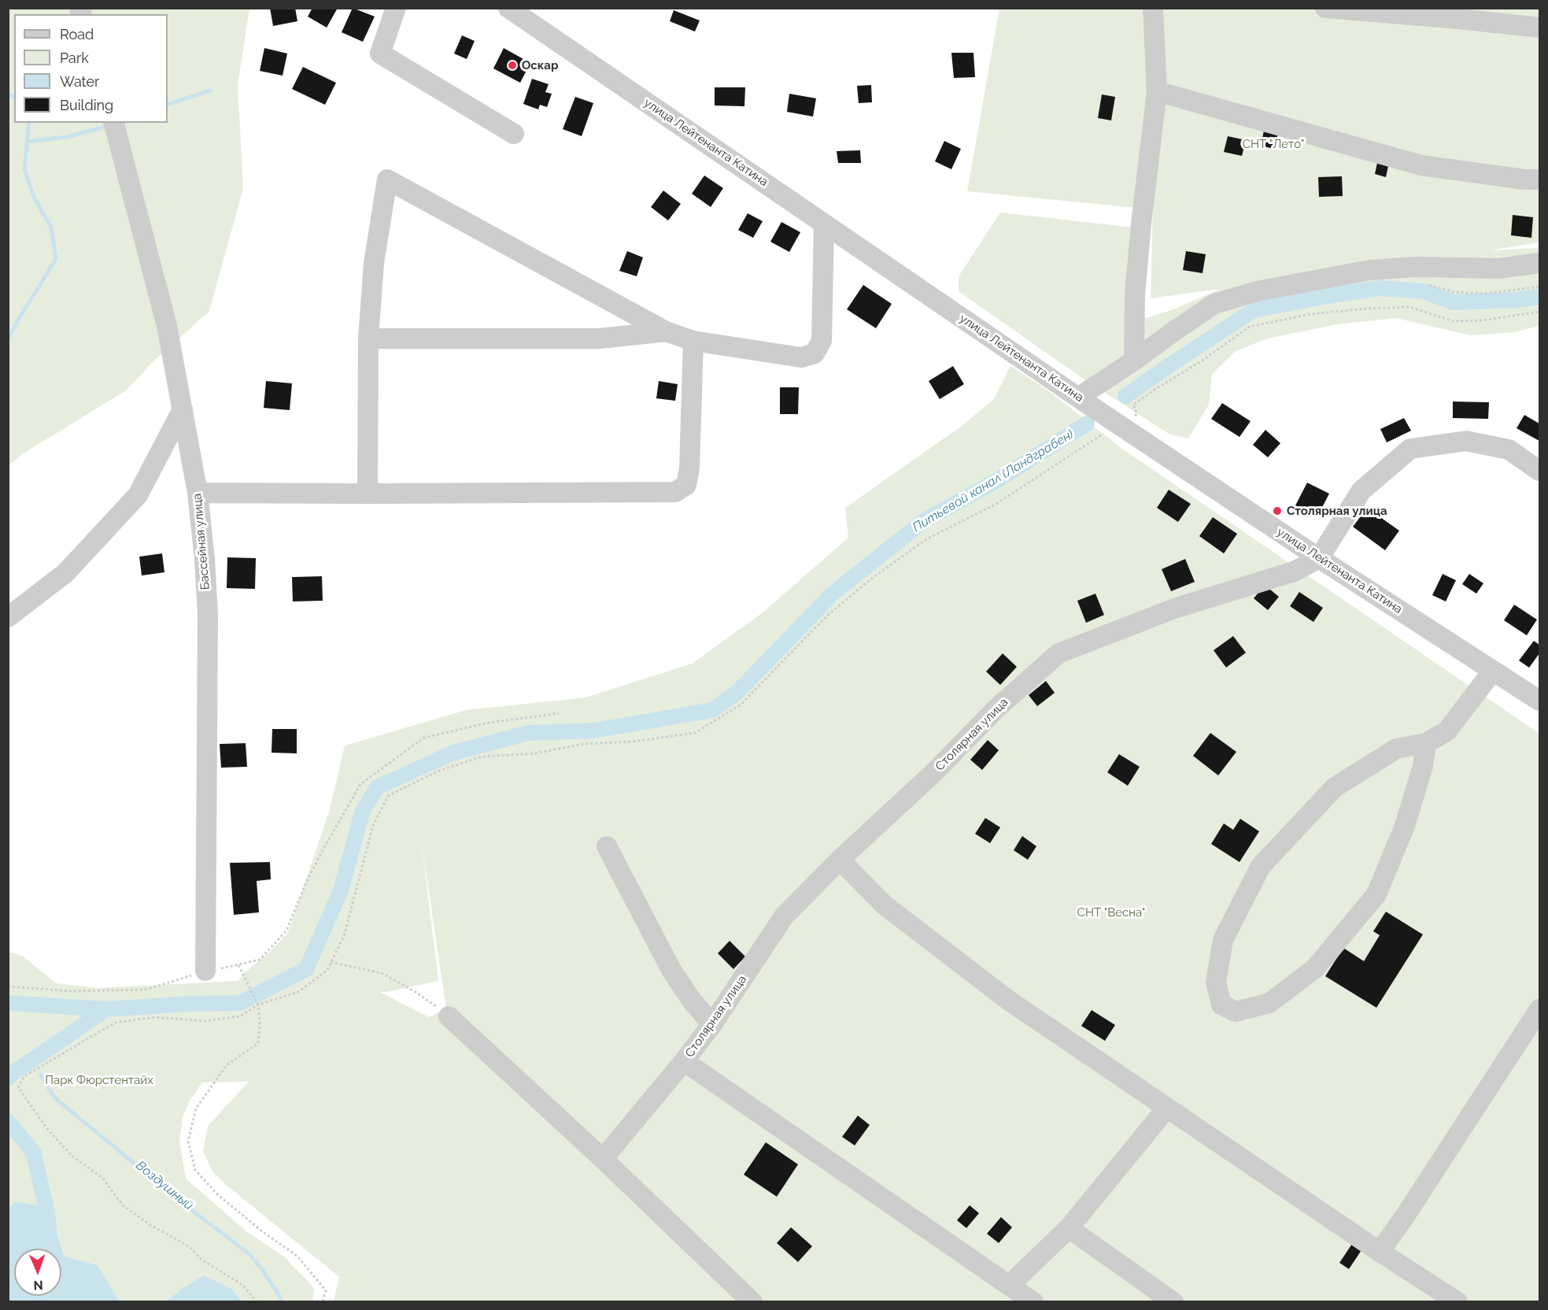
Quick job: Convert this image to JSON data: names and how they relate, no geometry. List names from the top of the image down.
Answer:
{
  "streets": {
    "street": ["улица Лейтенанта Катина", "Бассейная улица", "Столярная улица"]
  },
  "crossings": [
    ["улица Лейтенанта Катина", "Столярная улица"]
  ],
  "water": ["Питьевой канал (Ландграбен)", "Воздушный"],
  "parks": ["СНТ \"Лето\"", "СНТ \"Весна\"", "Парк Фюрстентайх"],
  "places": ["Оскар", "Столярная улица"],
  "legend": [
    "Road",
    "Park",
    "Water",
    "Building"
  ],
  "north": "bottom"
}
